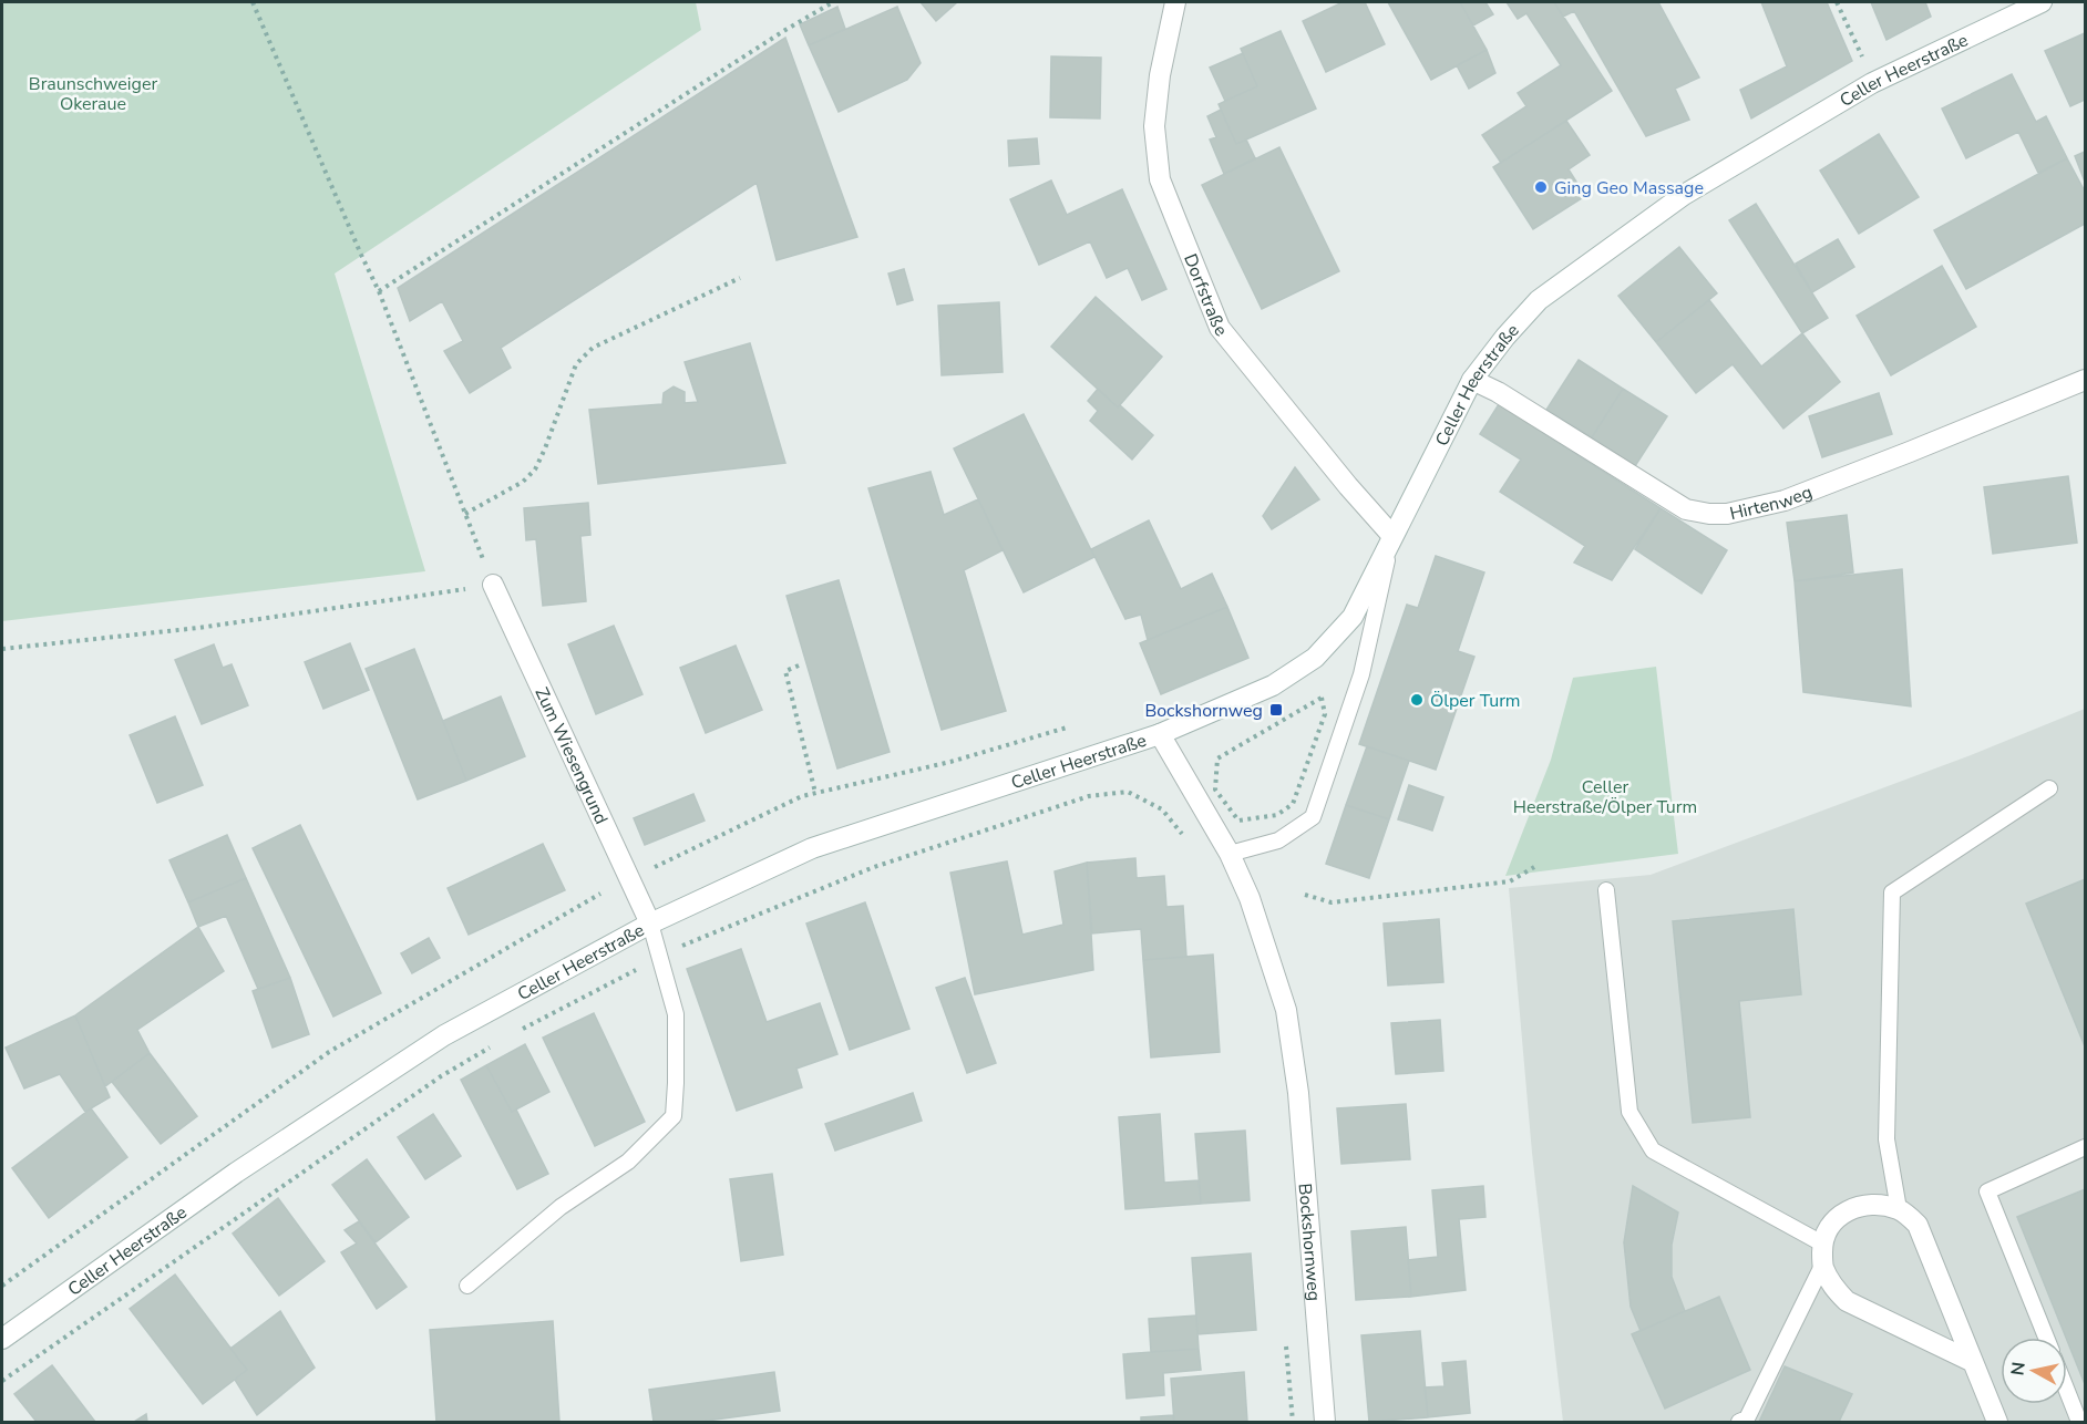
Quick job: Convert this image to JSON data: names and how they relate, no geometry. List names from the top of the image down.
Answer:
{
  "streets": {
    "street": [
      "Celler Heerstraße",
      "Dorfstraße",
      "Hirtenweg",
      "Zum Wiesengrund",
      "Bockshornweg"
    ]
  },
  "crossings": [
    ["Celler Heerstraße", "Dorfstraße"],
    ["Celler Heerstraße", "Hirtenweg"],
    ["Celler Heerstraße", "Zum Wiesengrund"],
    ["Celler Heerstraße", "Bockshornweg"]
  ],
  "parks": ["Braunschweiger Okeraue", "Celler Heerstraße/Ölper Turm"],
  "places": {
    "other": ["Ging Geo Massage", "Ölper Turm"],
    "transit": ["Bockshornweg"]
  },
  "north": "left"
}
